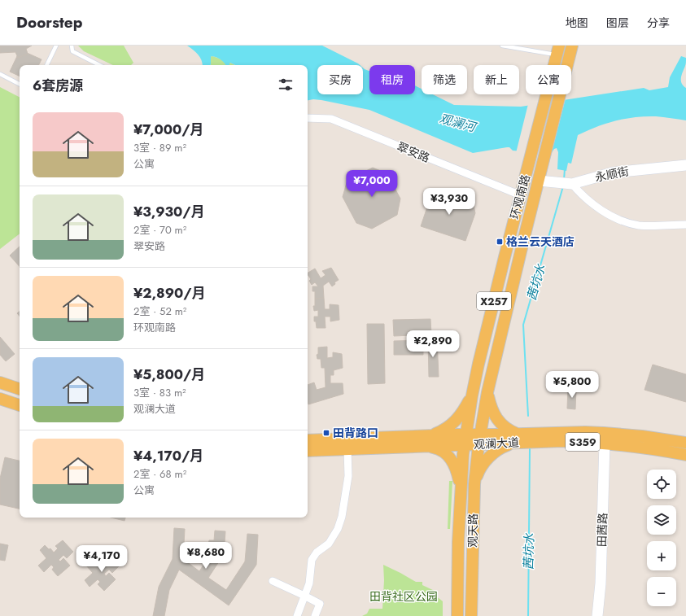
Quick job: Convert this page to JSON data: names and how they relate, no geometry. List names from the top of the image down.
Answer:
{
  "streets": {
    "main road": [
      "环观南路",
      "X257",
      "S359",
      "观澜大道",
      "观天路"
    ],
    "street": ["翠安路", "永顺街", "田茜路"]
  },
  "crossings": [
    ["翠安路", "环观南路"],
    ["永顺街", "环观南路"],
    ["环观南路", "观澜大道"],
    ["环观南路", "观天路"],
    ["观澜大道", "田茜路"],
    ["观澜大道", "观天路"]
  ],
  "water": ["观澜河", "茜坑水"],
  "parks": ["田背社区公园"],
  "places": {
    "transit": ["格兰云天酒店", "田背路口"]
  },
  "page": {
    "header": "Doorstep",
    "nav": ["地图", "图层", "分享"],
    "chip": [
      "买房",
      "租房",
      "筛选",
      "新上",
      "公寓"
    ],
    "heading": "6套房源",
    "list": [
      {
        "name": "¥7,000/月",
        "note": "3室 · 89 m² · 公寓"
      },
      {
        "name": "¥3,930/月",
        "note": "2室 · 70 m² · 翠安路"
      },
      {
        "name": "¥2,890/月",
        "note": "2室 · 52 m² · 环观南路"
      },
      {
        "name": "¥5,800/月",
        "note": "3室 · 83 m² · 观澜大道"
      },
      {
        "name": "¥4,170/月",
        "note": "2室 · 68 m² · 公寓"
      }
    ],
    "price": [
      "¥7,000",
      "¥3,930",
      "¥2,890",
      "¥5,800",
      "¥8,680",
      "¥4,170"
    ],
    "map_buttons": ["+", "−"]
  }
}
